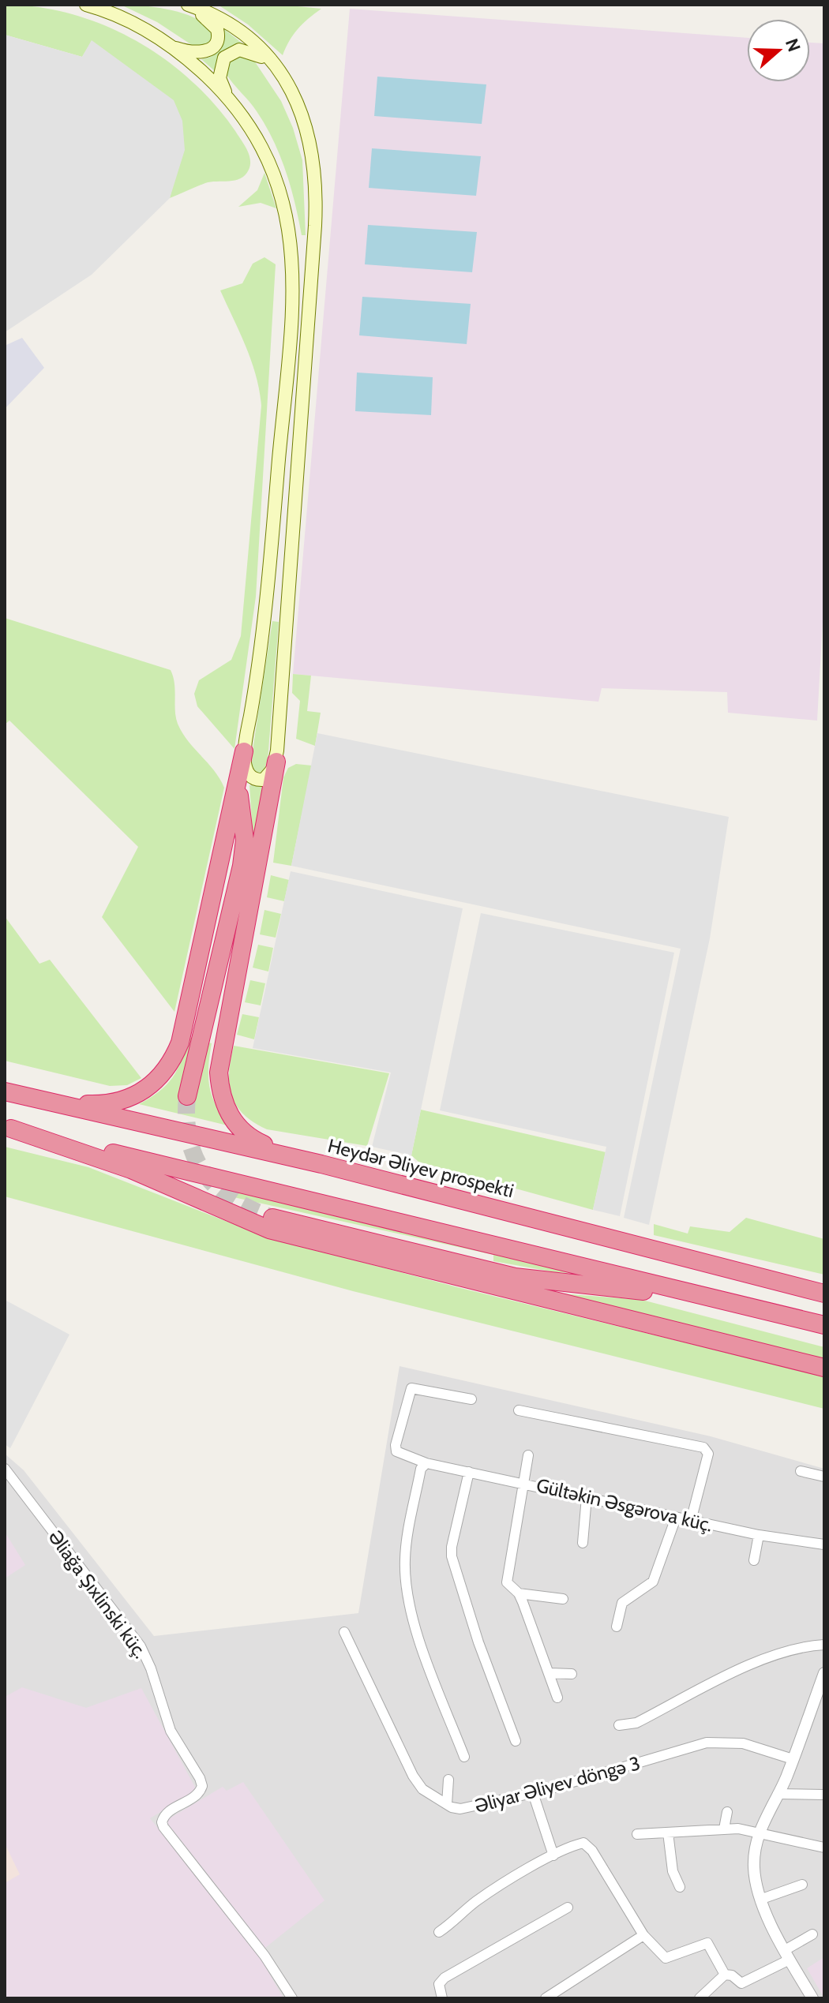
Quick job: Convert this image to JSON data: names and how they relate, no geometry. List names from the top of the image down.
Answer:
{
  "streets": {
    "highway": ["Heydər Əliyev prospekti"],
    "street": ["Gültəkin Əsgərova küç.", "Əliağa Şıxlinski küç.", "Əliyar Əliyev döngə 3"]
  },
  "north": "right"
}
